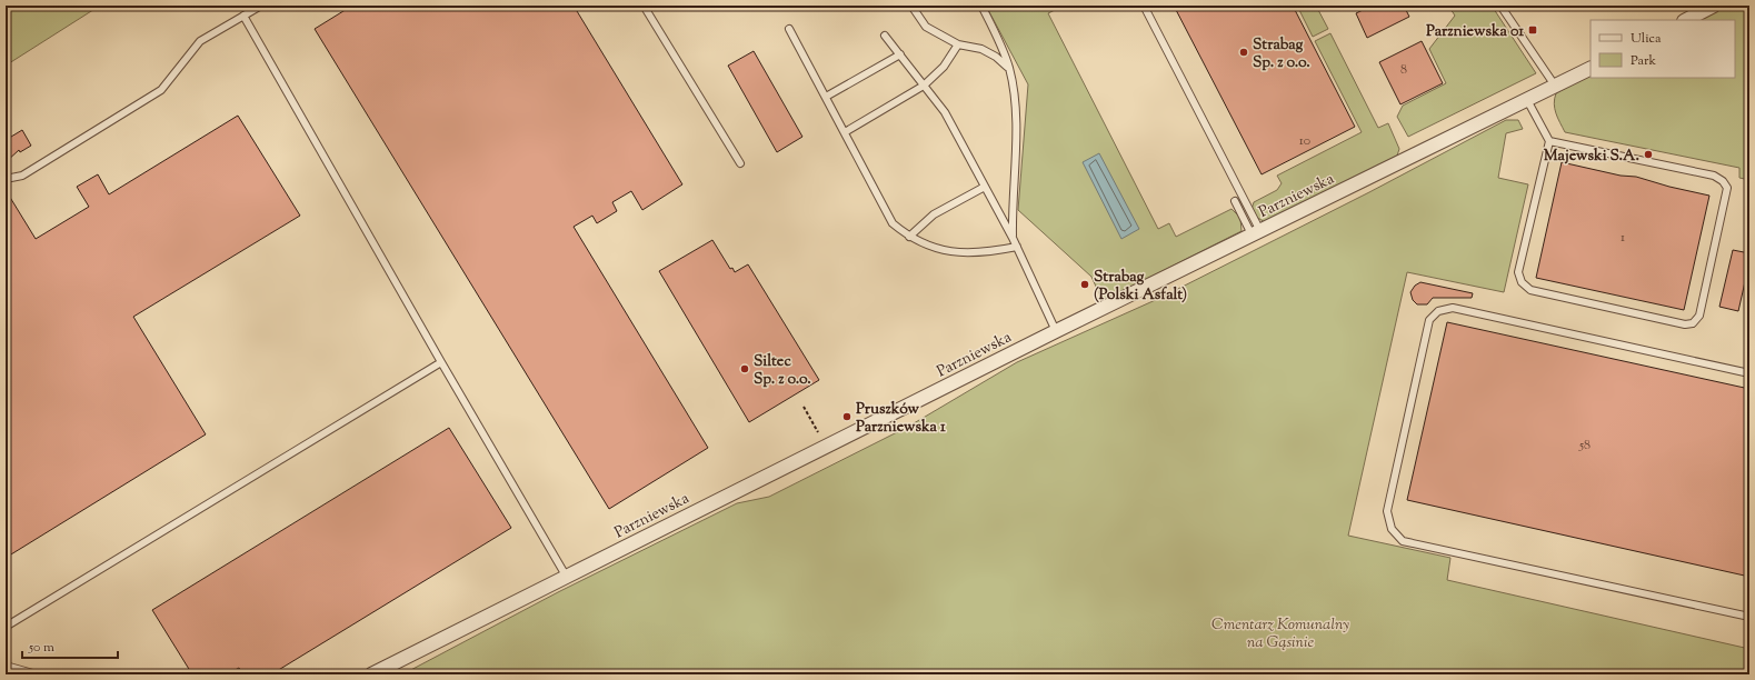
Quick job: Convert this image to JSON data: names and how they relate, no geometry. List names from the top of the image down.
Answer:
{
  "streets": {
    "street": ["Parzniewska"]
  },
  "parks": ["Cmentarz Komunalny na Gąsinie"],
  "places": {
    "transit": ["Parzniewska 01"],
    "other": [
      "Strabag Sp. z o.o.",
      "Majewski S.A.",
      "Strabag (Polski Asfalt)",
      "Siltec Sp. z o.o.",
      "Pruszków Parzniewska 1"
    ]
  },
  "house_numbers": [
    "8",
    "10",
    "1",
    "58"
  ],
  "legend": ["Ulica", "Park"],
  "scale_bar": "50 m"
}
